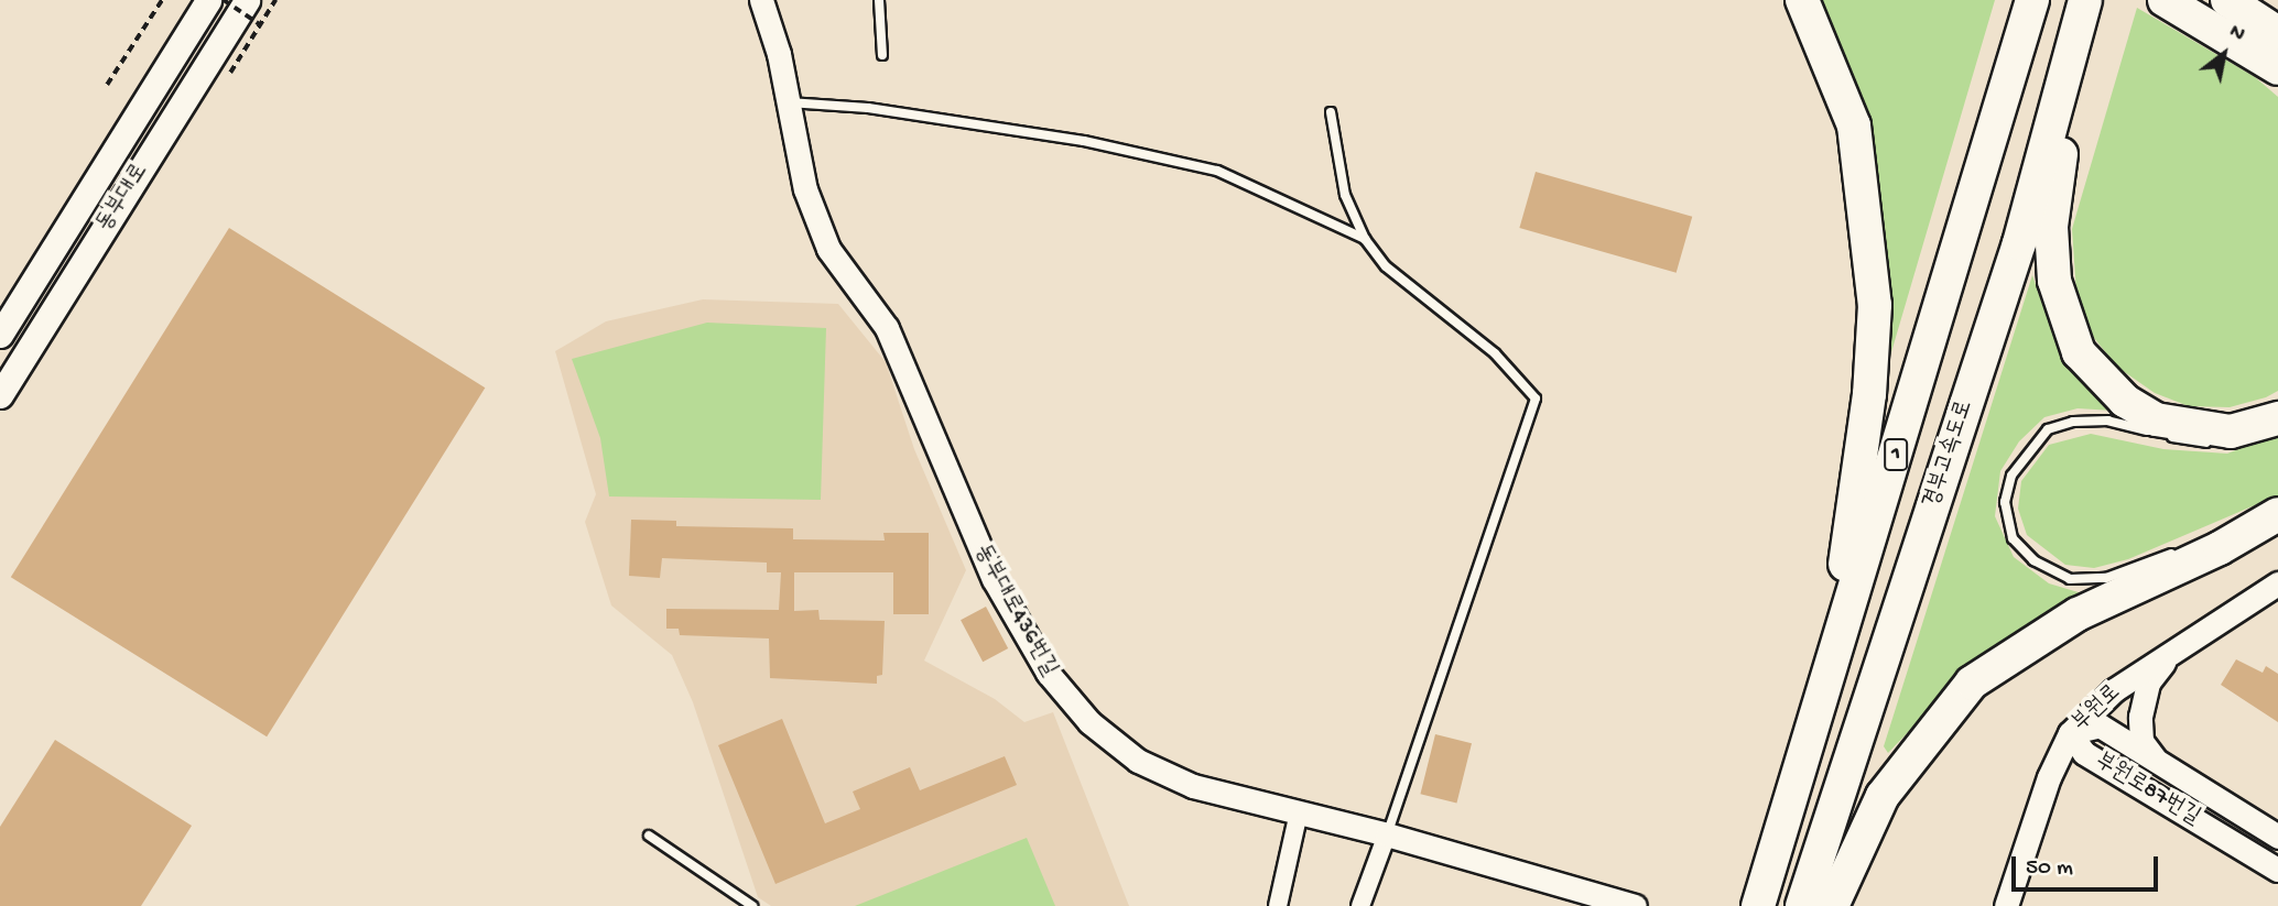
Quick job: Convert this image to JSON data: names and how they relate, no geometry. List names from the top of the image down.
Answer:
{
  "streets": {
    "highway": ["1", "경부고속도로"],
    "main road": ["동부대로"],
    "street": ["동부대로436번길", "부원로", "부원로87번길"]
  },
  "crossings": [
    ["부원로", "부원로87번길"]
  ],
  "scale_bar": "50 m",
  "north": "top right"
}
